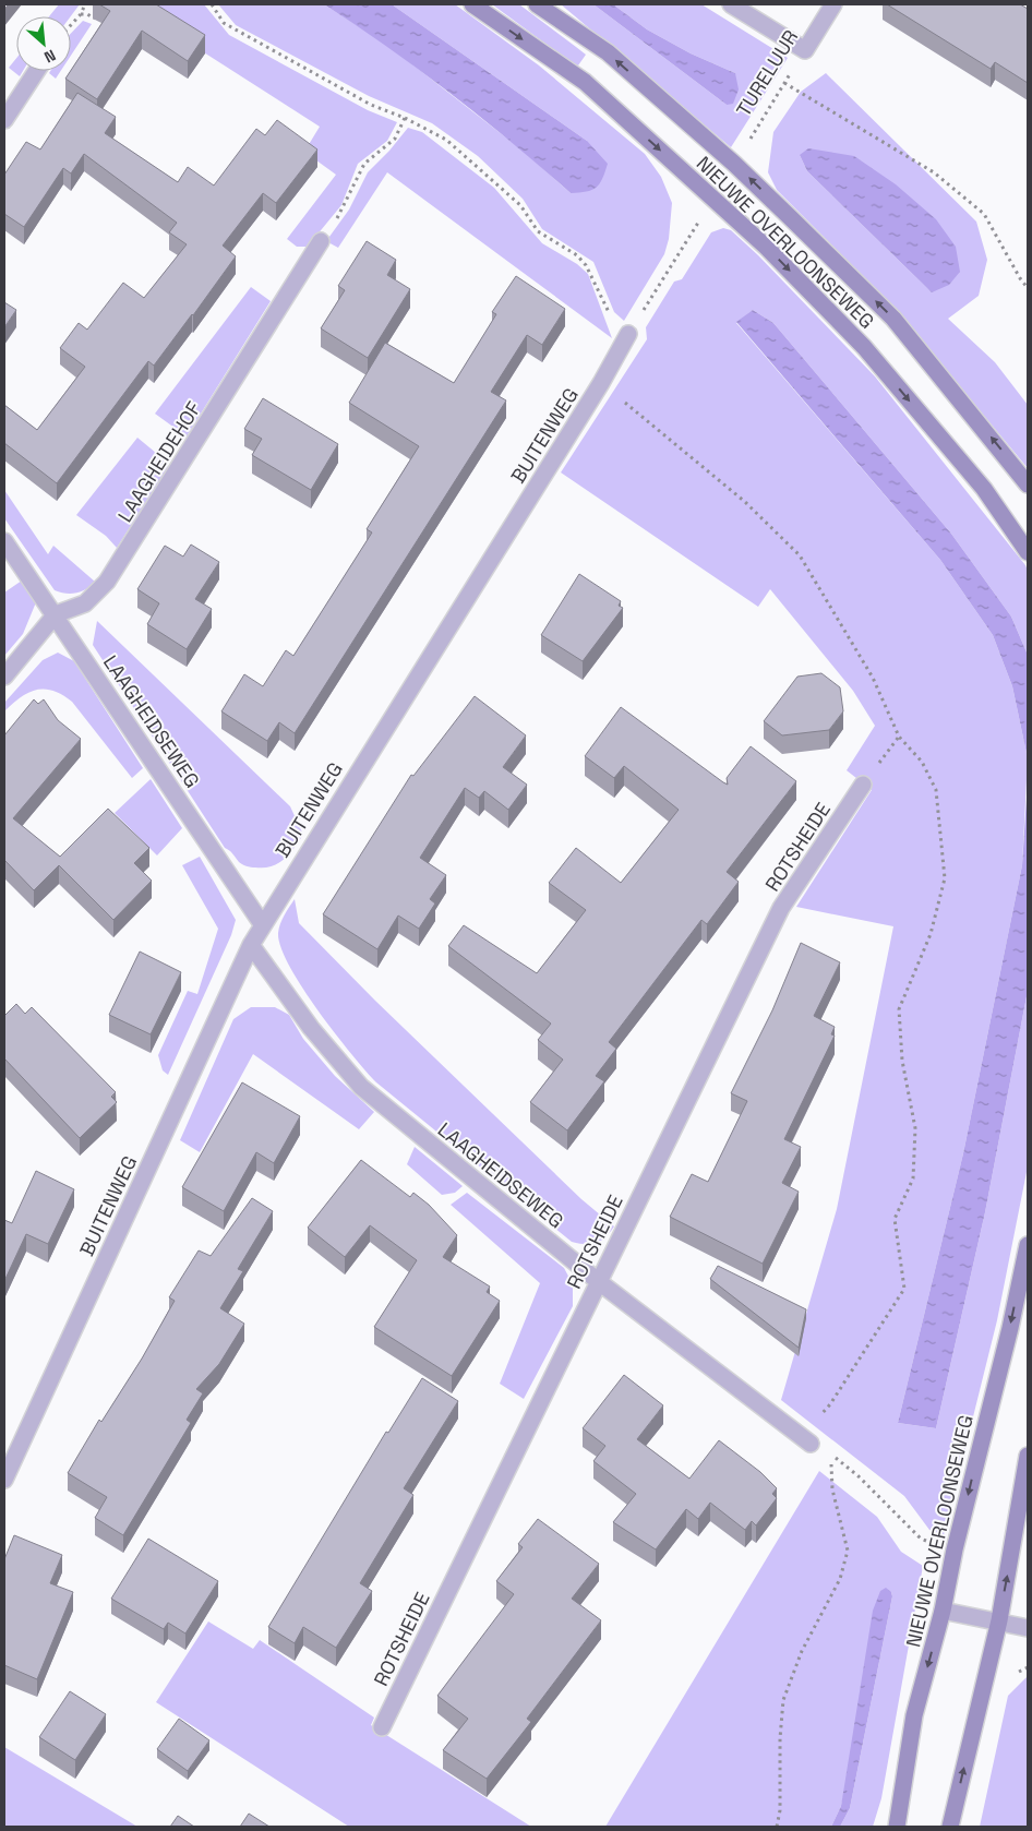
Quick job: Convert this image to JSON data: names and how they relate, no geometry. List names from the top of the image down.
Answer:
{
  "streets": {
    "street": [
      "TURELUUR",
      "NIEUWE OVERLOONSEWEG",
      "BUITENWEG",
      "LAAGHEIDEHOF",
      "LAAGHEIDSEWEG",
      "ROTSHEIDE"
    ]
  },
  "crossings": [
    ["TURELUUR", "NIEUWE OVERLOONSEWEG"],
    ["BUITENWEG", "LAAGHEIDSEWEG"],
    ["LAAGHEIDEHOF", "LAAGHEIDSEWEG"],
    ["LAAGHEIDSEWEG", "ROTSHEIDE"]
  ],
  "north": "bottom right"
}
